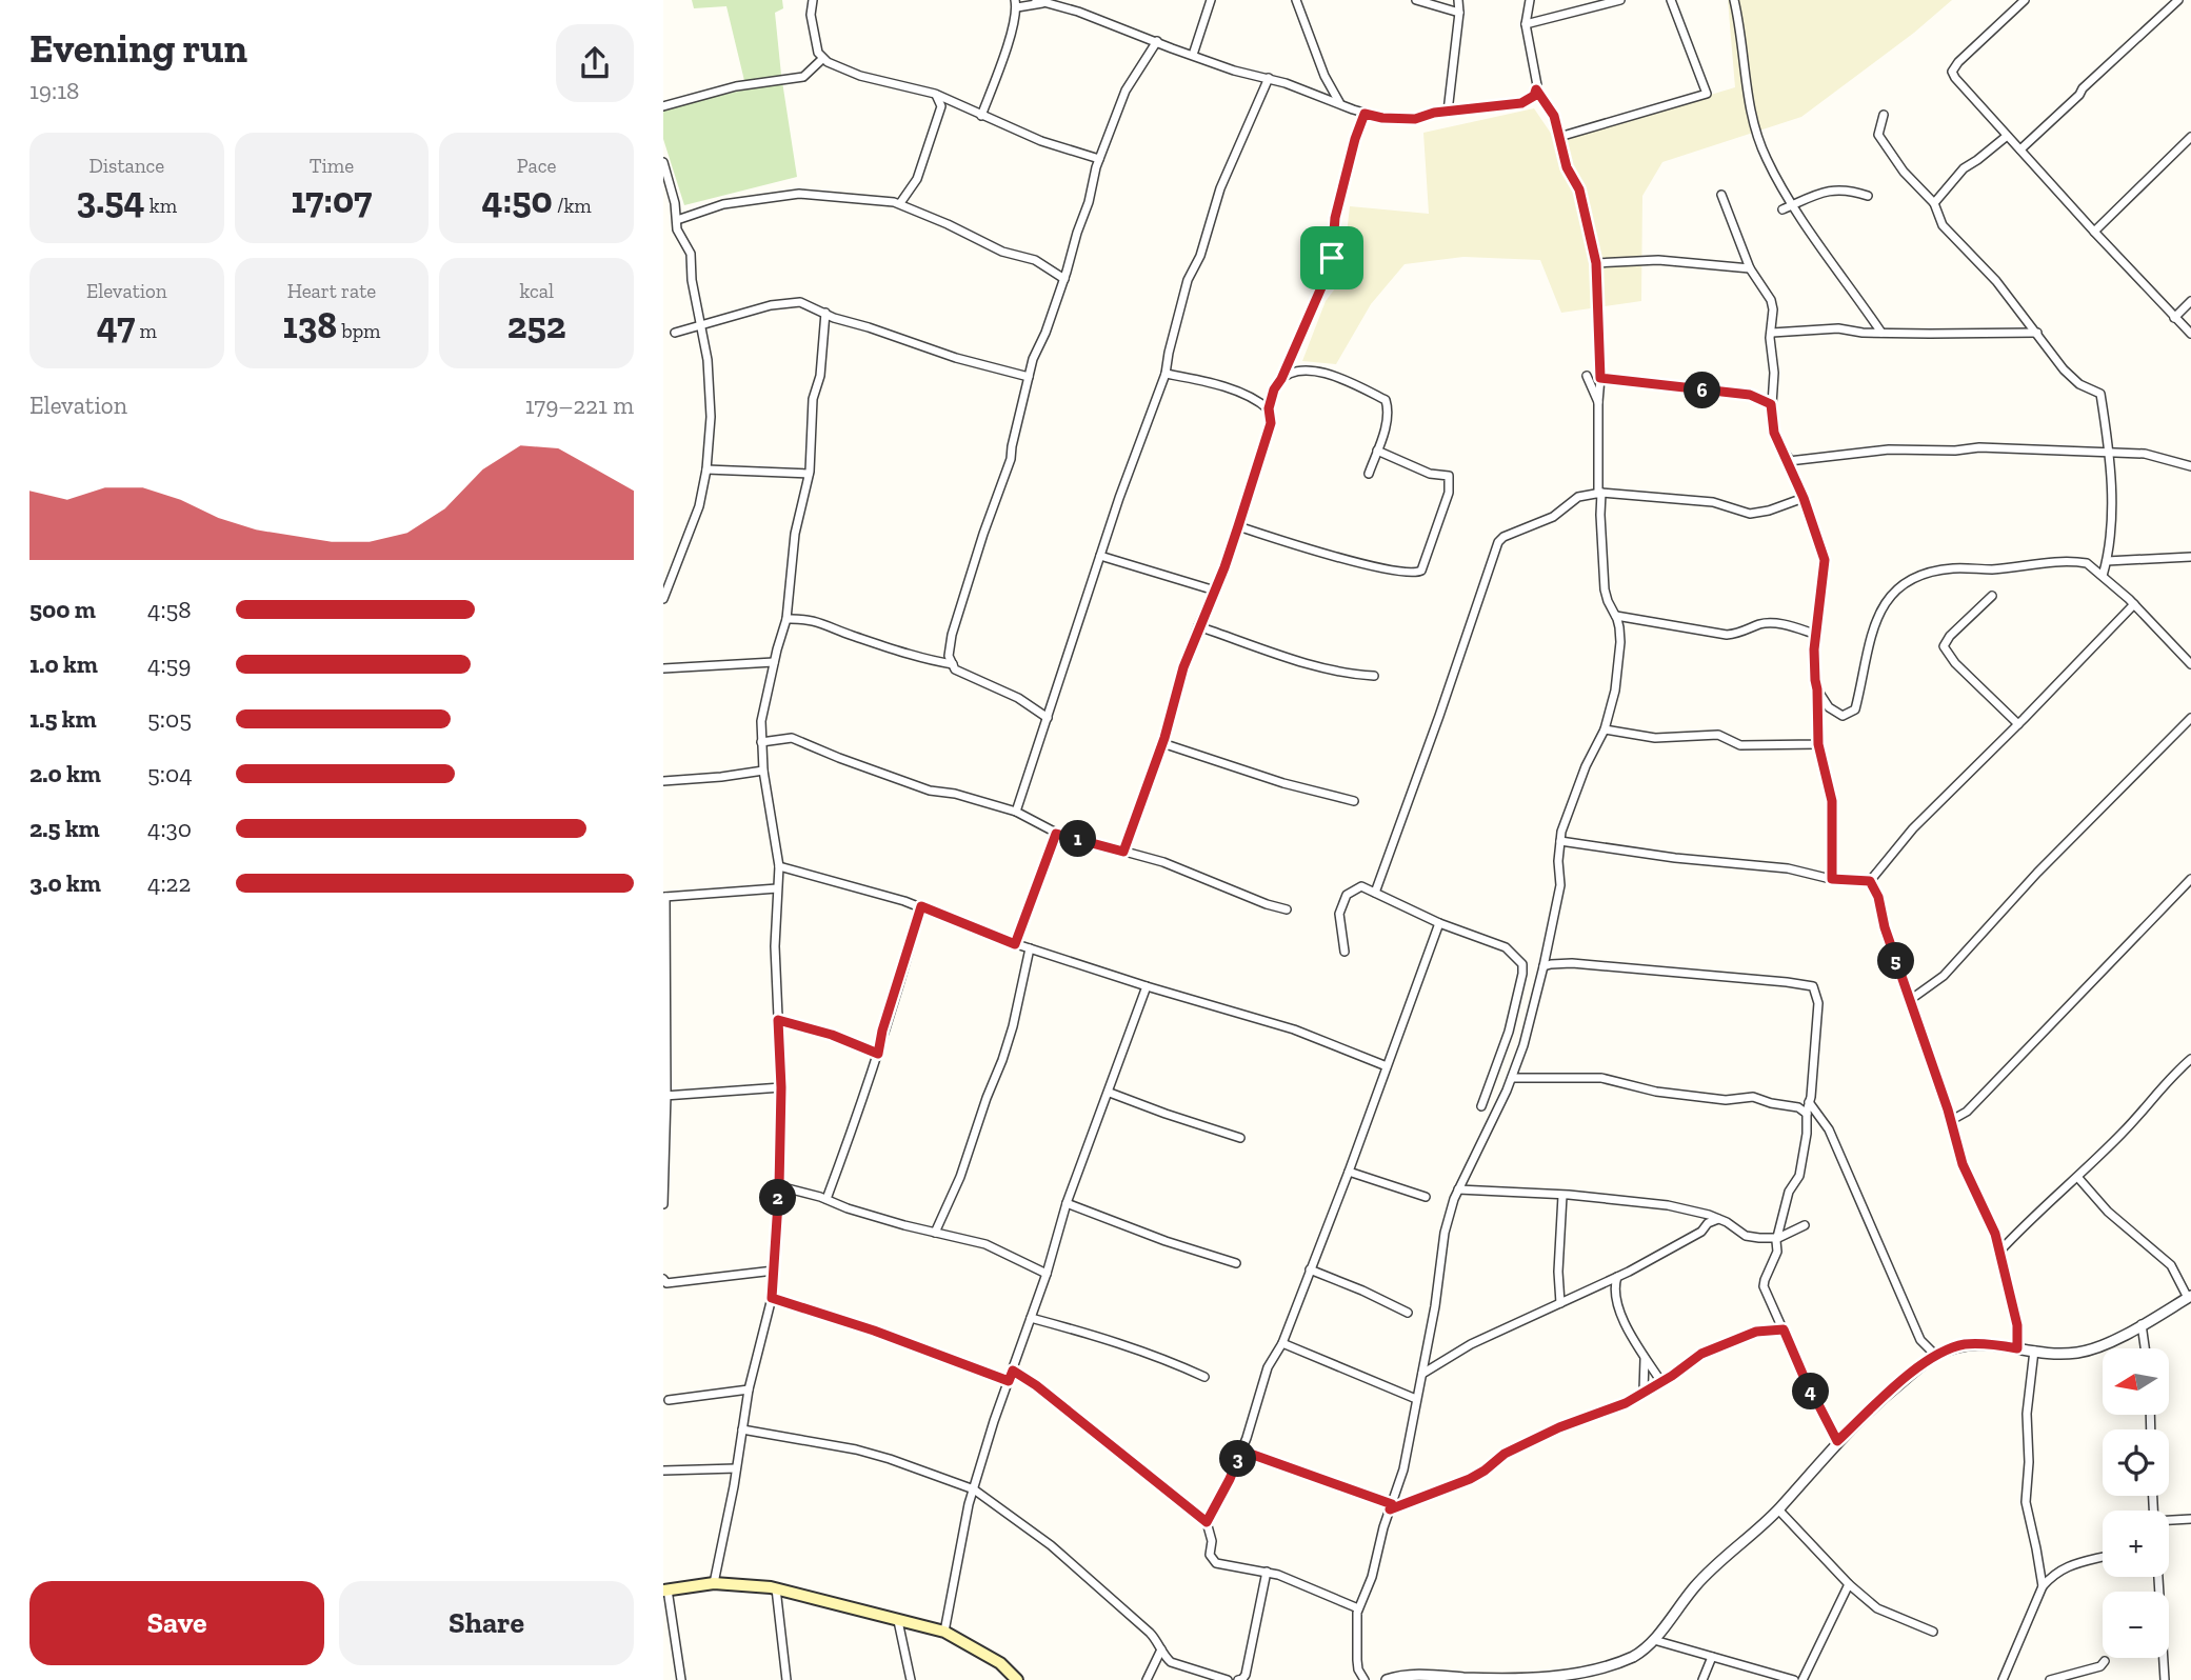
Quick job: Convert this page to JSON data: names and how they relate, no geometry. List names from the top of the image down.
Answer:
{
  "north": "left",
  "page": {
    "heading": ["Evening run", "19:18"],
    "stats": [
      ["Distance", "3.54 km"],
      ["Time", "17:07"],
      ["Pace", "4:50 /km"],
      ["Elevation", "47 m"],
      ["Heart rate", "138 bpm"],
      ["kcal", "252"]
    ],
    "pins": [
      "6",
      "1",
      "5",
      "2",
      "4",
      "3"
    ],
    "chart": ["Elevation", "179–221 m"],
    "list": [
      {
        "name": "500 m",
        "note": "4:58"
      },
      {
        "name": "1.0 km",
        "note": "4:59"
      },
      {
        "name": "1.5 km",
        "note": "5:05"
      },
      {
        "name": "2.0 km",
        "note": "5:04"
      },
      {
        "name": "2.5 km",
        "note": "4:30"
      },
      {
        "name": "3.0 km",
        "note": "4:22"
      }
    ],
    "map_buttons": ["+", "−"],
    "buttons": ["Save", "Share"]
  }
}
